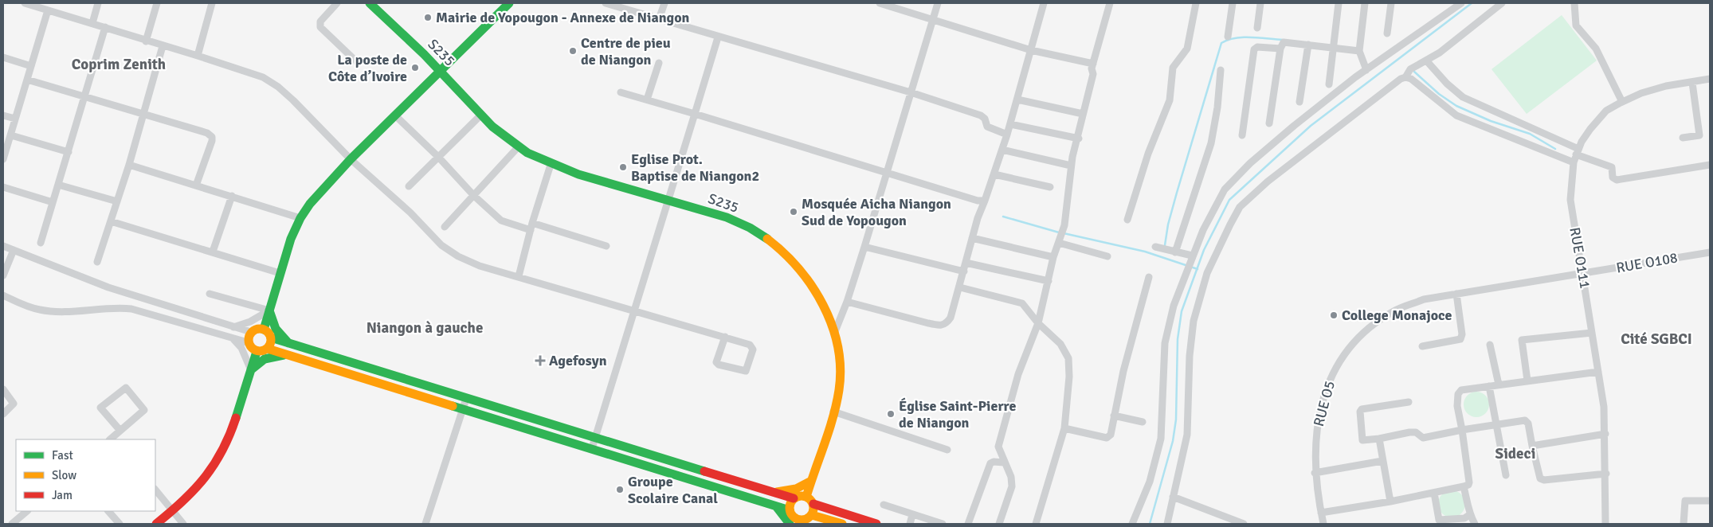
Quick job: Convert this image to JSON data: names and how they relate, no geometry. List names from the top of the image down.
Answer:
{
  "streets": {
    "street": [
      "S235",
      "RUE O111",
      "RUE O108",
      "RUE O5"
    ]
  },
  "crossings": [
    ["RUE O111", "RUE O108"],
    ["RUE O111", "RUE O5"],
    ["RUE O108", "RUE O5"]
  ],
  "districts": [
    "Coprim Zenith",
    "Niangon à gauche",
    "Cité SGBCI",
    "Sideci"
  ],
  "places": {
    "other": [
      "Mairie de Yopougon - Annexe de Niangon",
      "Centre de pieu de Niangon",
      "La poste de Côte d’Ivoire",
      "Eglise Prot. Baptise de Niangon2",
      "Mosquée Aicha Niangon Sud de Yopougon",
      "College Monajoce",
      "Église Saint-Pierre de Niangon",
      "Groupe Scolaire Canal"
    ],
    "health": ["Agefosyn"]
  },
  "legend": ["Fast", "Slow", "Jam"]
}
